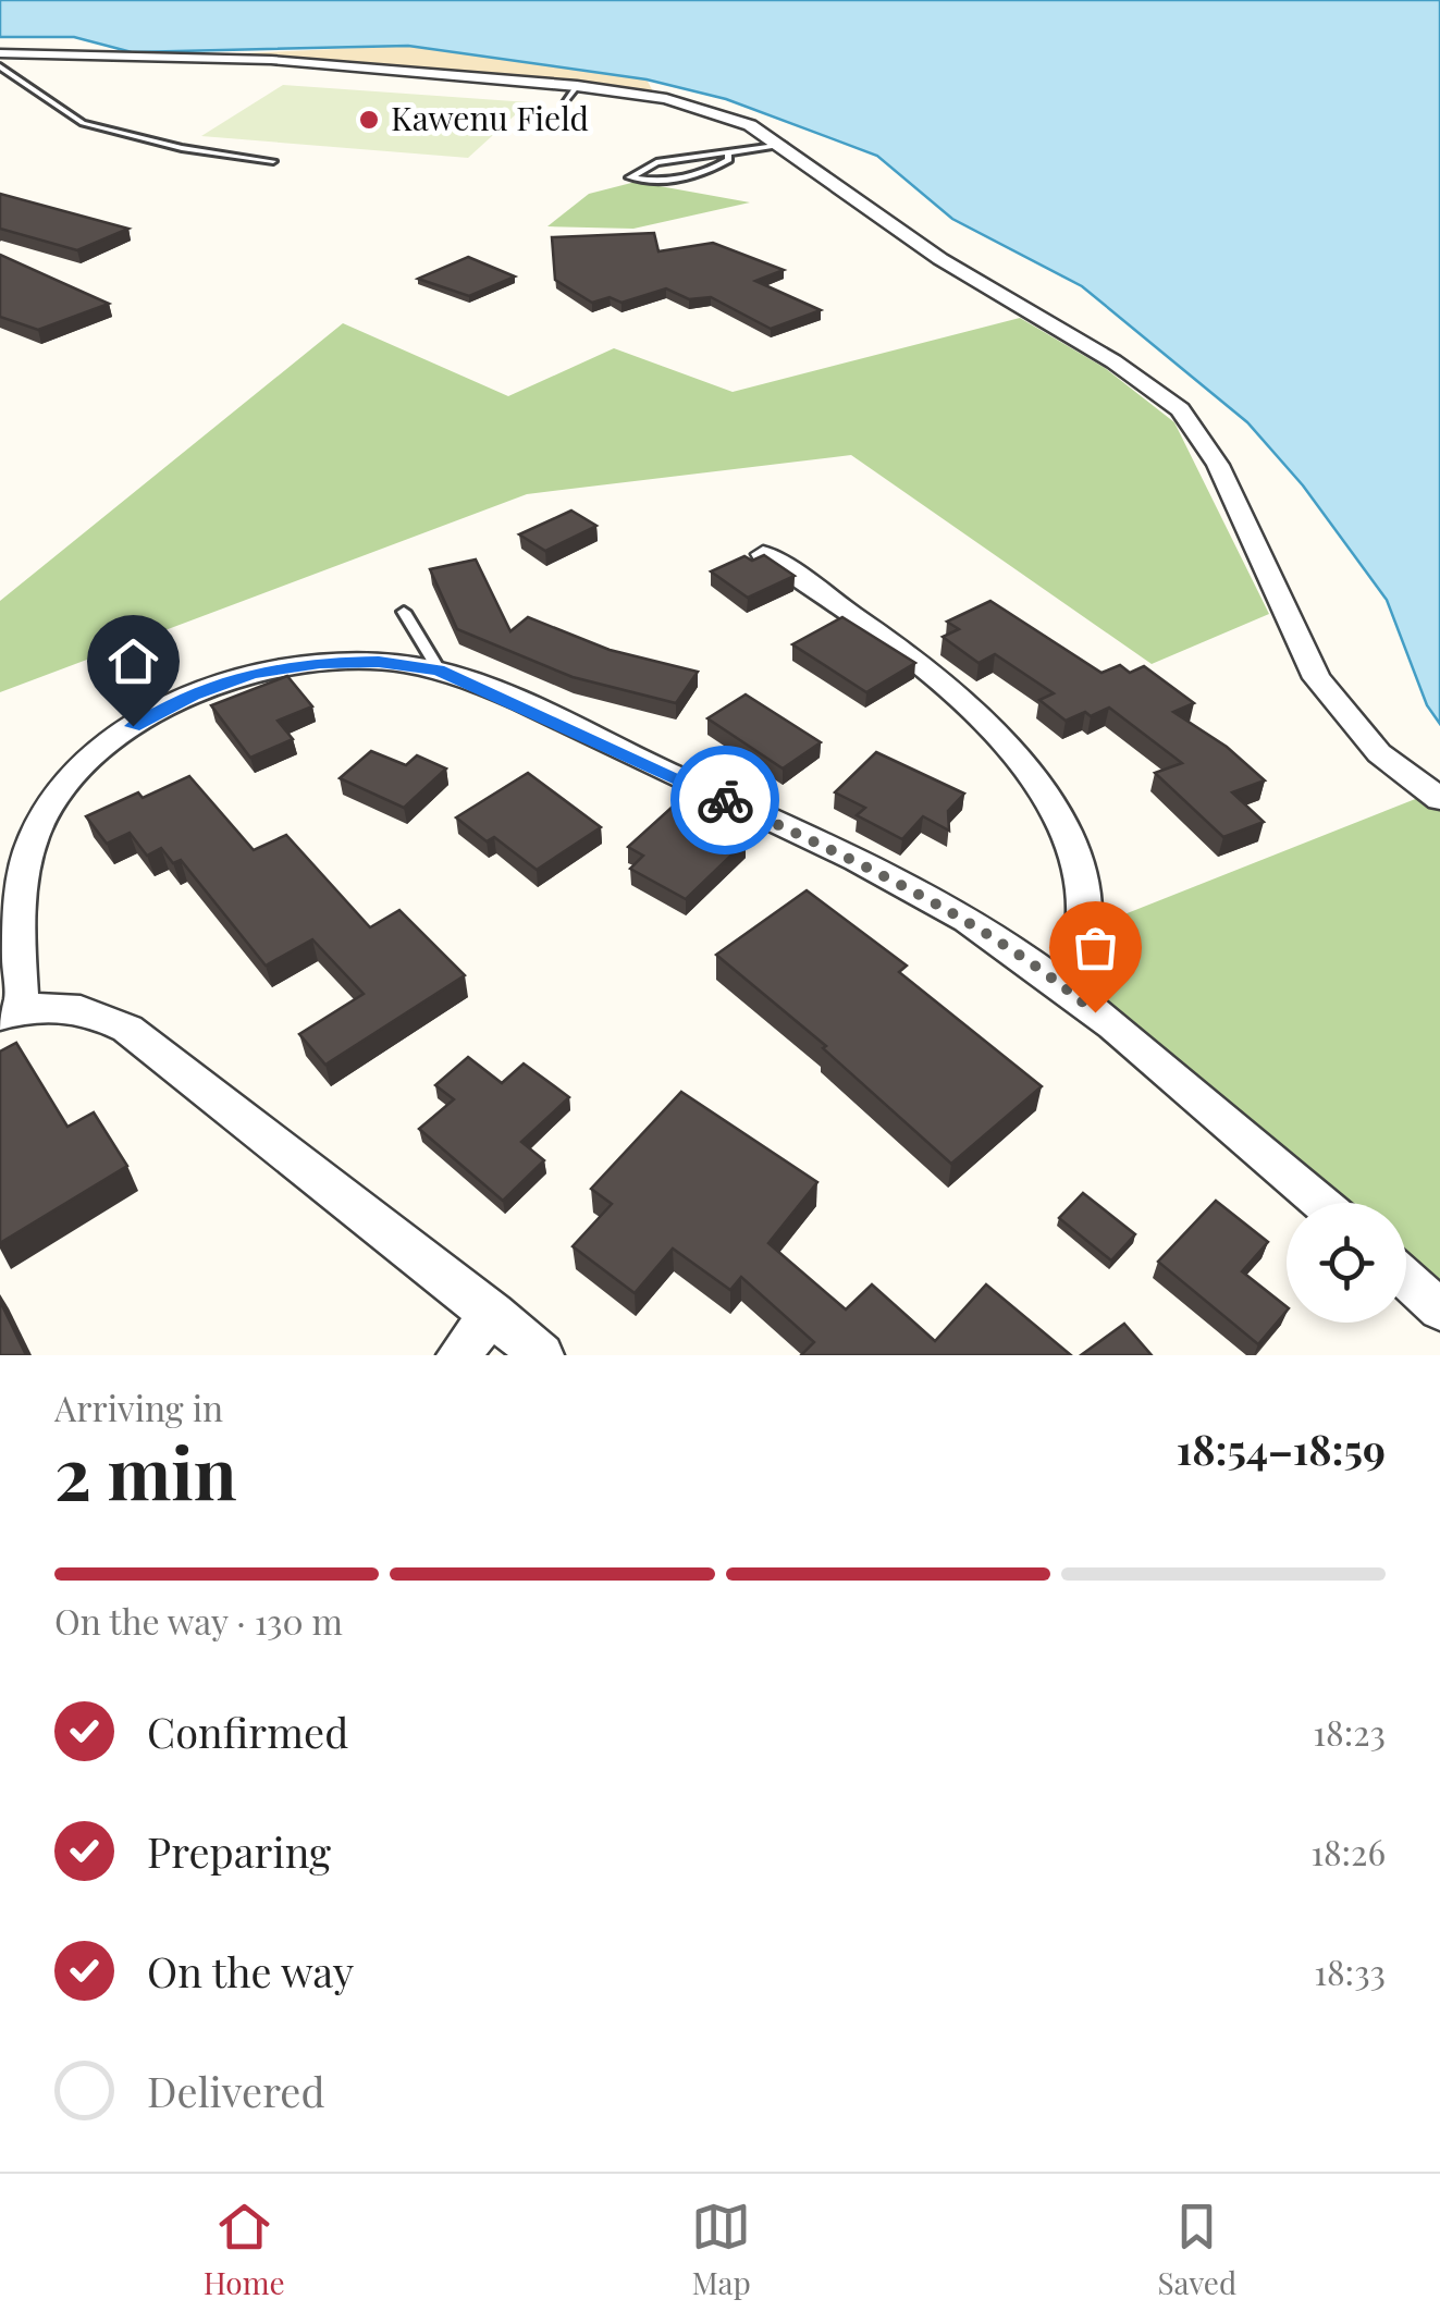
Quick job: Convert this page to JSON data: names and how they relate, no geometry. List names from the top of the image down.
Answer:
{
  "places": ["Kawenu Field"],
  "page": {
    "heading": ["2 min", "Arriving in", "18:54–18:59"],
    "bar": "On the way · 130 m",
    "list": [
      ["Confirmed", "18:23"],
      ["Preparing", "18:26"],
      ["On the way", "18:33"],
      "Delivered"
    ],
    "tabs": ["Home", "Map", "Saved"]
  }
}
